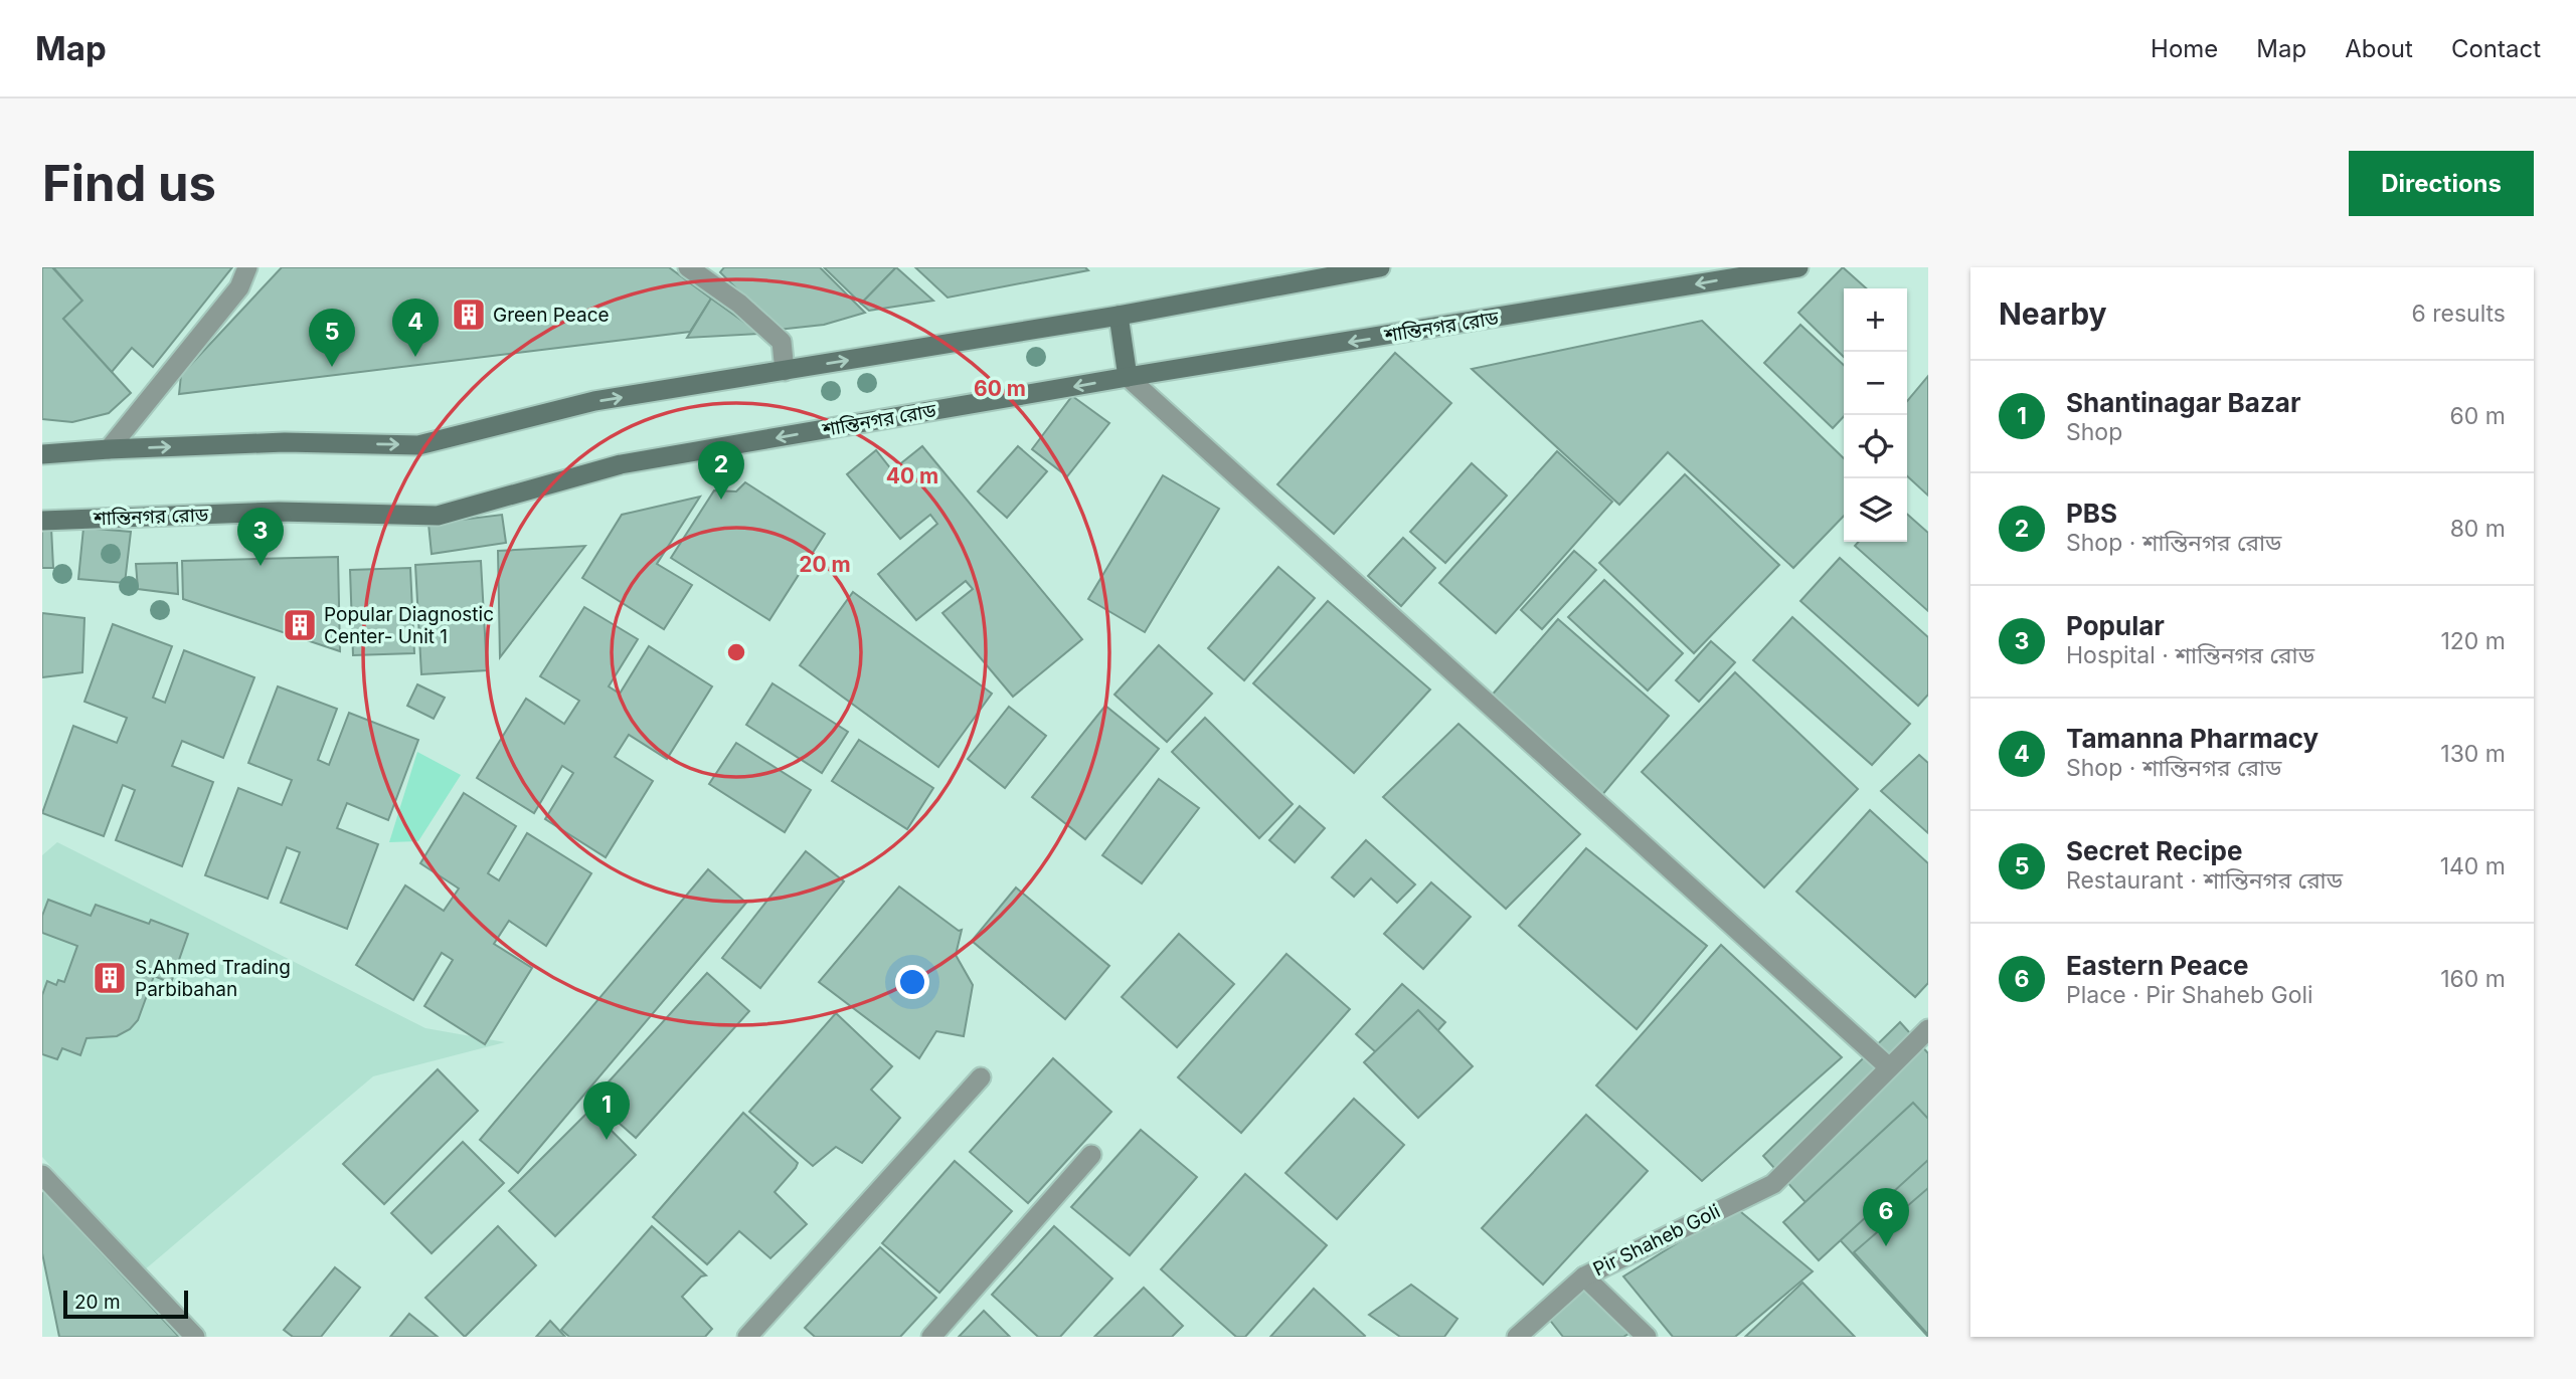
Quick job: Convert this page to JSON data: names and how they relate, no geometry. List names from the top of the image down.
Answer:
{
  "streets": {
    "main road": ["শান্তিনগর রোড"],
    "street": ["Pir Shaheb Goli"]
  },
  "places": {
    "building": ["Green Peace", "Popular Diagnostic Center- Unit 1", "S.Ahmed Trading Parbibahan"]
  },
  "scale_bar": "20 m",
  "page": {
    "header": "Map",
    "nav": [
      "Home",
      "Map",
      "About",
      "Contact"
    ],
    "buttons": "Directions",
    "title": "Find us",
    "heading": ["Nearby", "6 results"],
    "map_buttons": ["+", "−"],
    "pins": [
      "4",
      "5",
      "2",
      "3",
      "1",
      "6"
    ],
    "list": [
      {
        "mark": "1",
        "name": "Shantinagar Bazar",
        "note": "Shop",
        "value": "60 m"
      },
      {
        "mark": "2",
        "name": "PBS",
        "note": "Shop · শান্তিনগর রোড",
        "value": "80 m"
      },
      {
        "mark": "3",
        "name": "Popular",
        "note": "Hospital · শান্তিনগর রোড",
        "value": "120 m"
      },
      {
        "mark": "4",
        "name": "Tamanna Pharmacy",
        "note": "Shop · শান্তিনগর রোড",
        "value": "130 m"
      },
      {
        "mark": "5",
        "name": "Secret Recipe",
        "note": "Restaurant · শান্তিনগর রোড",
        "value": "140 m"
      },
      {
        "mark": "6",
        "name": "Eastern Peace",
        "note": "Place · Pir Shaheb Goli",
        "value": "160 m"
      }
    ],
    "scale": "20 m"
  },
  "rings": ["60 m", "40 m", "20 m"]
}
